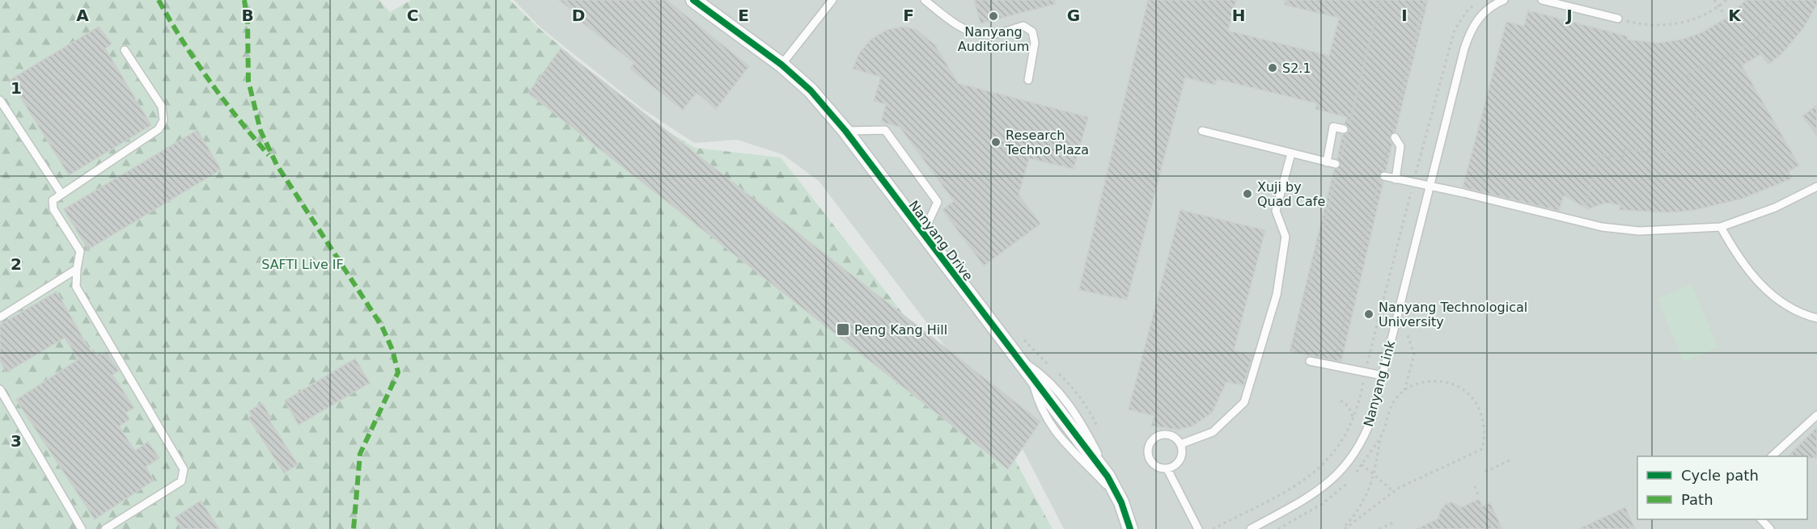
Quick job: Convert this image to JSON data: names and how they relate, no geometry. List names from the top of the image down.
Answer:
{
  "streets": {
    "street": ["Nanyang Drive"],
    "lane": ["Nanyang Link"]
  },
  "parks": ["SAFTI Live IF"],
  "places": {
    "other": [
      "Nanyang Auditorium",
      "S2.1",
      "Research Techno Plaza",
      "Xuji by Quad Cafe",
      "Nanyang Technological University"
    ],
    "transit": ["Peng Kang Hill"]
  },
  "legend": ["Cycle path", "Path"],
  "grid": {
    "columns": [
      "A",
      "B",
      "C",
      "D",
      "E",
      "F",
      "G",
      "H",
      "I",
      "J",
      "K"
    ],
    "rows": ["1", "2", "3"]
  }
}
